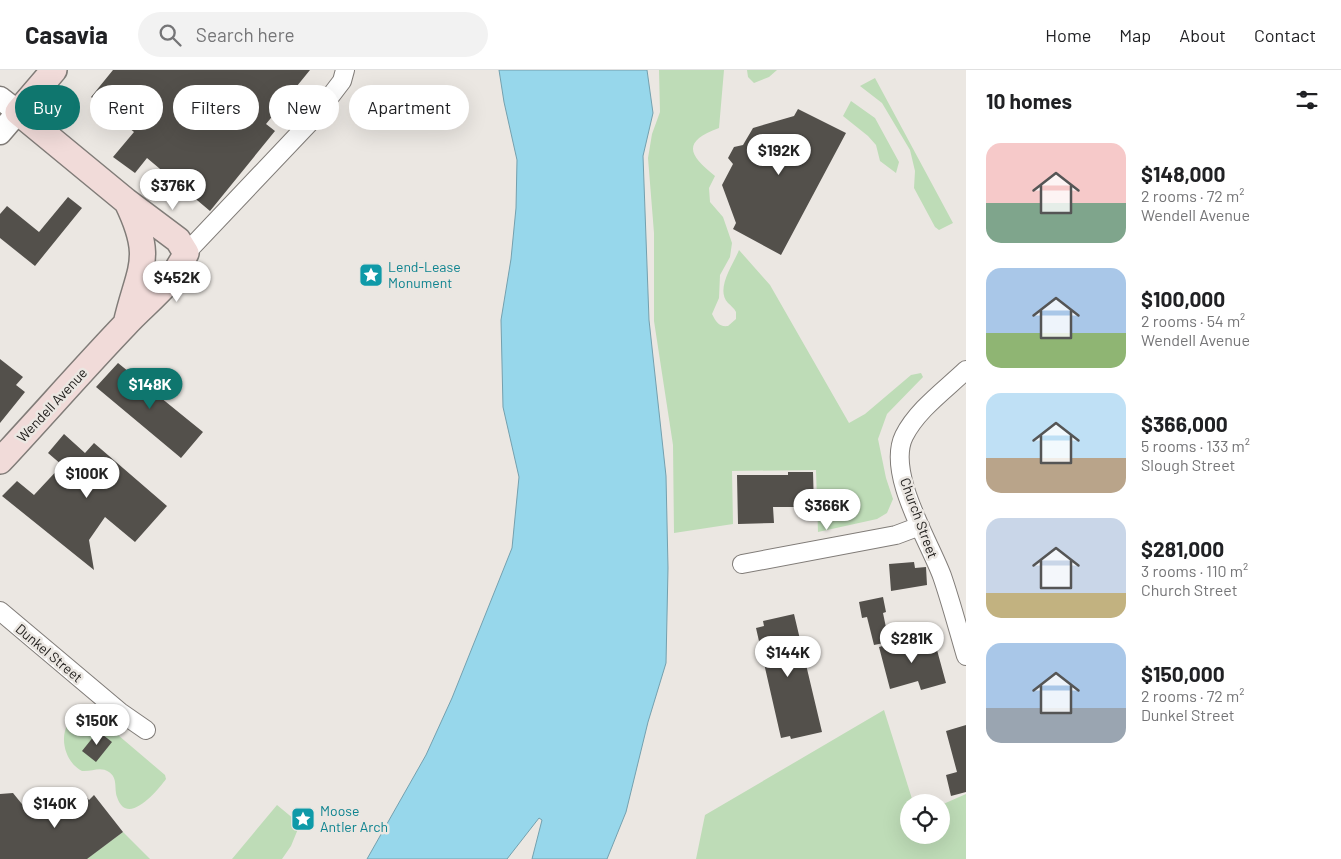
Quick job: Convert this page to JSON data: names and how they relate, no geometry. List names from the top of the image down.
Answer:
{
  "streets": {
    "main road": ["Wendell Avenue"],
    "street": ["Church Street", "Dunkel Street"]
  },
  "places": {
    "place": ["Lend-Lease Monument", "Moose Antler Arch"]
  },
  "page": {
    "header": "Casavia",
    "search": "Search here",
    "nav": [
      "Home",
      "Map",
      "About",
      "Contact"
    ],
    "heading": "10 homes",
    "chip": [
      "Buy",
      "Rent",
      "Filters",
      "New",
      "Apartment"
    ],
    "list": [
      {
        "name": "$148,000",
        "note": "2 rooms · 72 m² · Wendell Avenue"
      },
      {
        "name": "$100,000",
        "note": "2 rooms · 54 m² · Wendell Avenue"
      },
      {
        "name": "$366,000",
        "note": "5 rooms · 133 m² · Slough Street"
      },
      {
        "name": "$281,000",
        "note": "3 rooms · 110 m² · Church Street"
      },
      {
        "name": "$150,000",
        "note": "2 rooms · 72 m² · Dunkel Street"
      }
    ],
    "price": [
      "$192K",
      "$376K",
      "$452K",
      "$148K",
      "$100K",
      "$366K",
      "$281K",
      "$144K",
      "$150K",
      "$140K"
    ]
  }
}
